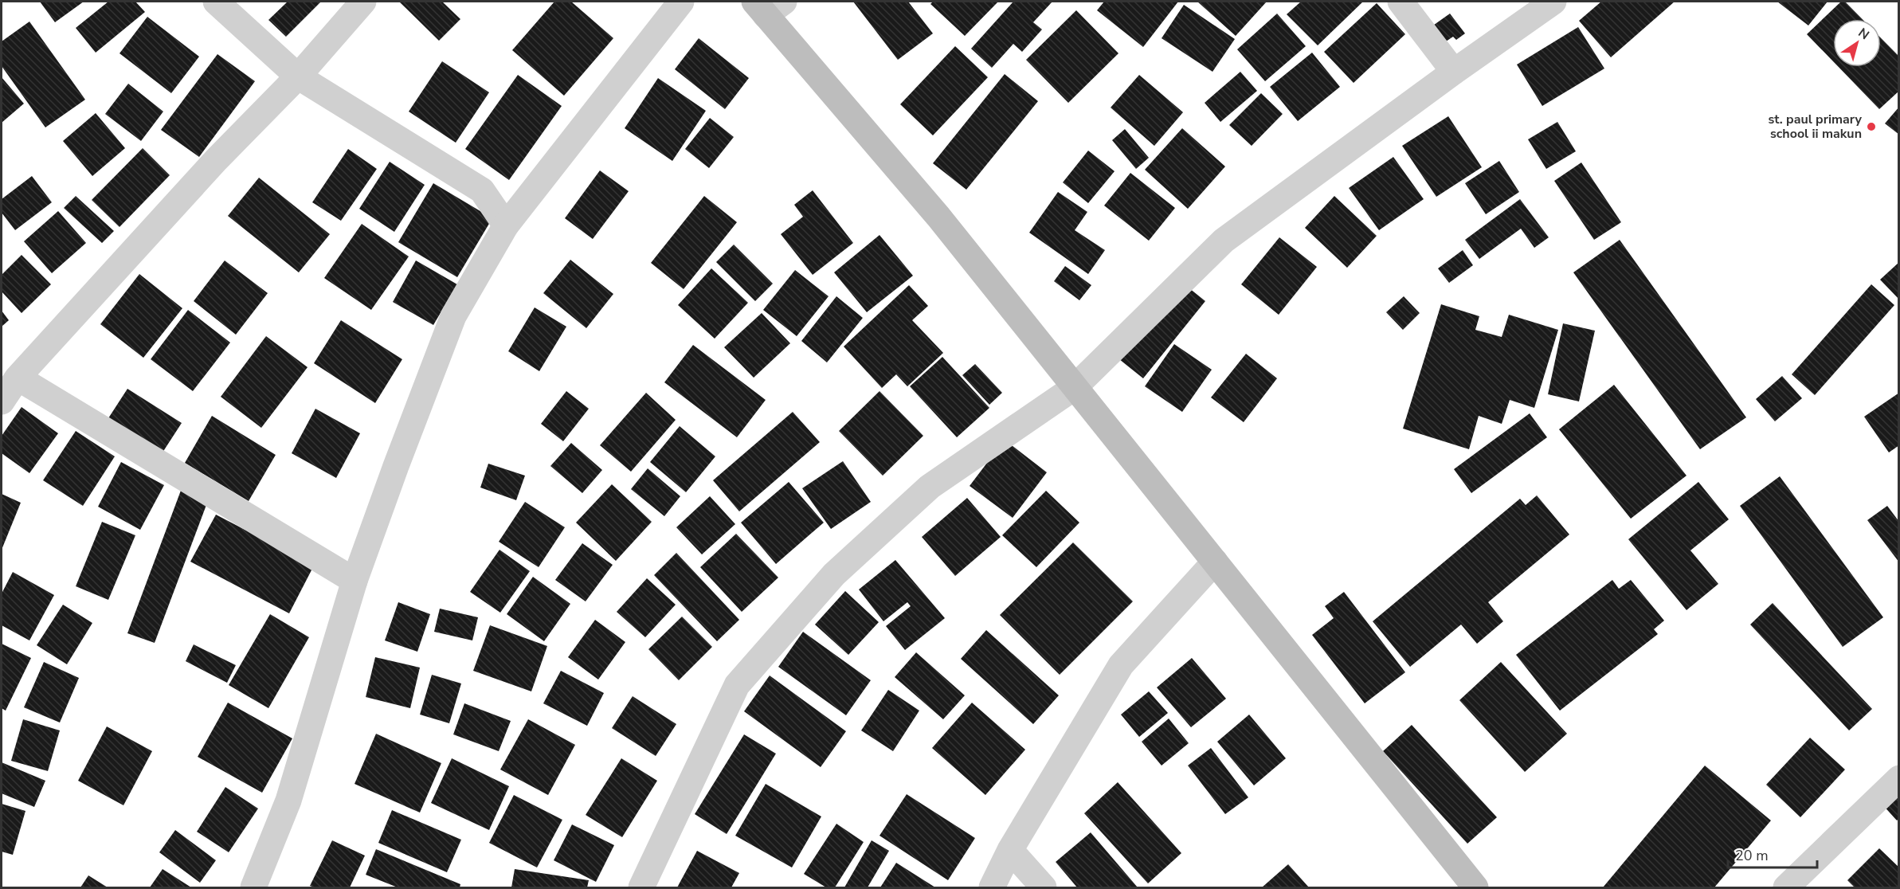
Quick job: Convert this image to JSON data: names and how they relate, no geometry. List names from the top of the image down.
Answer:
{
  "places": ["st. paul primary school ii makun"],
  "scale_bar": "20 m",
  "north": "top right"
}
